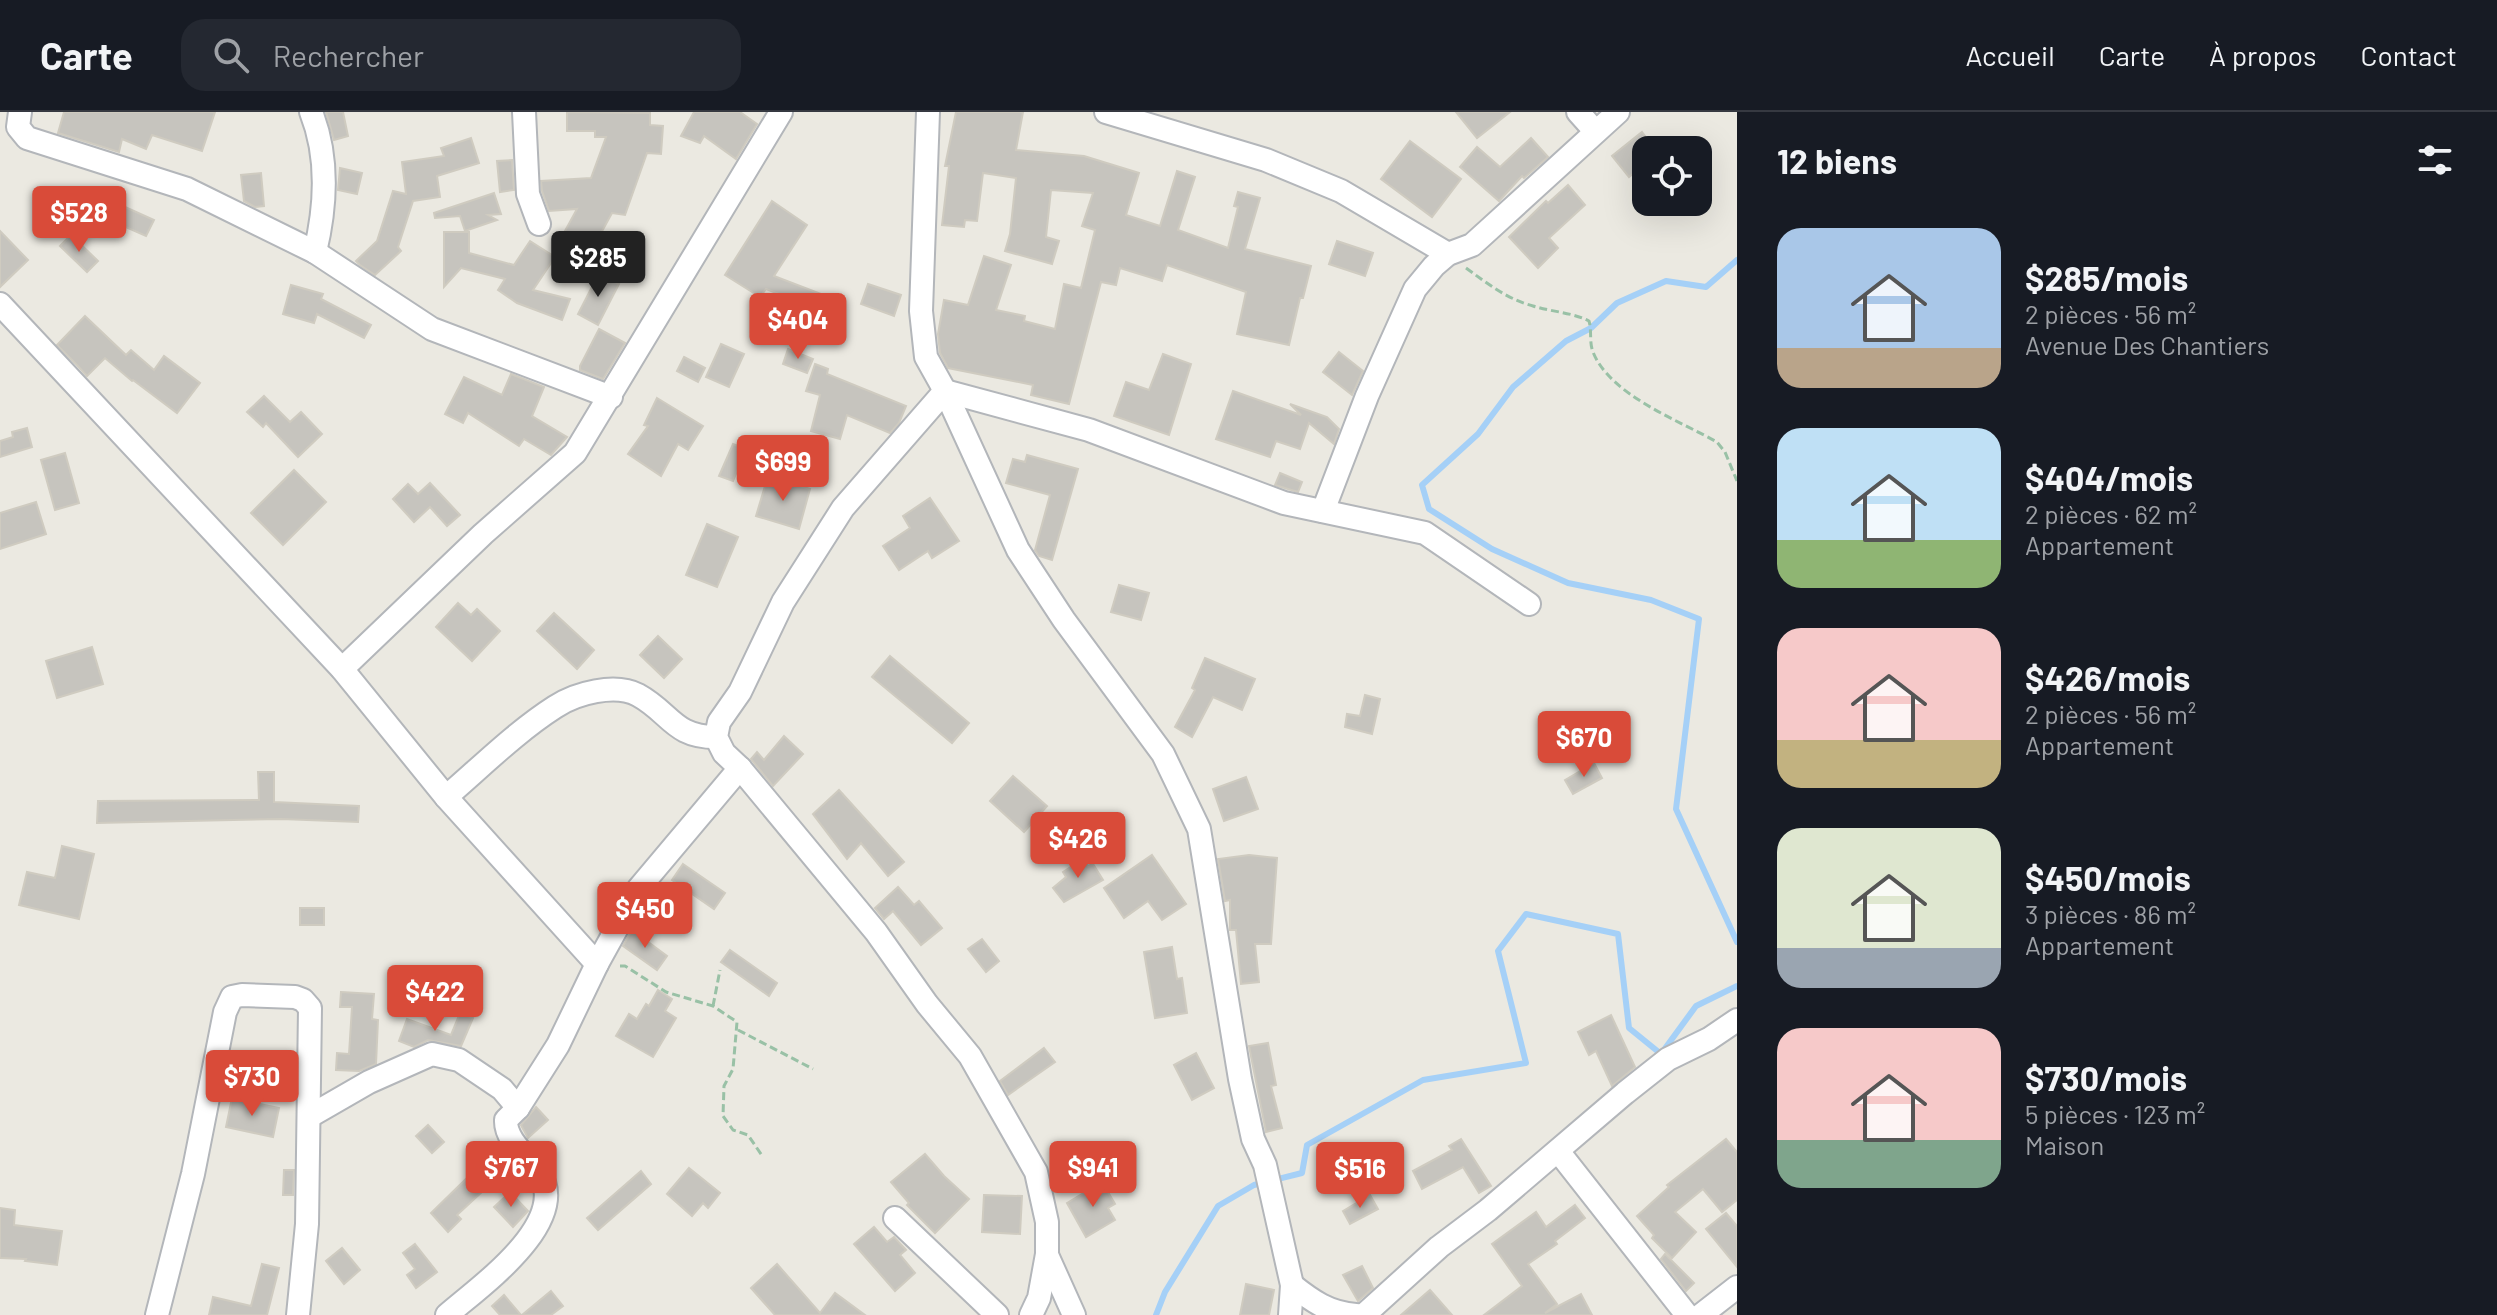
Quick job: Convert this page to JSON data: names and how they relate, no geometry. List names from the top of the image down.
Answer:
{
  "page": {
    "header": "Carte",
    "search": "Rechercher",
    "nav": [
      "Accueil",
      "Carte",
      "À propos",
      "Contact"
    ],
    "heading": "12 biens",
    "price": [
      "$528",
      "$285",
      "$404",
      "$699",
      "$670",
      "$426",
      "$450",
      "$422",
      "$730",
      "$767",
      "$941",
      "$516"
    ],
    "list": [
      {
        "name": "$285/mois",
        "note": "2 pièces · 56 m² · Avenue Des Chantiers"
      },
      {
        "name": "$404/mois",
        "note": "2 pièces · 62 m² · Appartement"
      },
      {
        "name": "$426/mois",
        "note": "2 pièces · 56 m² · Appartement"
      },
      {
        "name": "$450/mois",
        "note": "3 pièces · 86 m² · Appartement"
      },
      {
        "name": "$730/mois",
        "note": "5 pièces · 123 m² · Maison"
      }
    ]
  }
}
